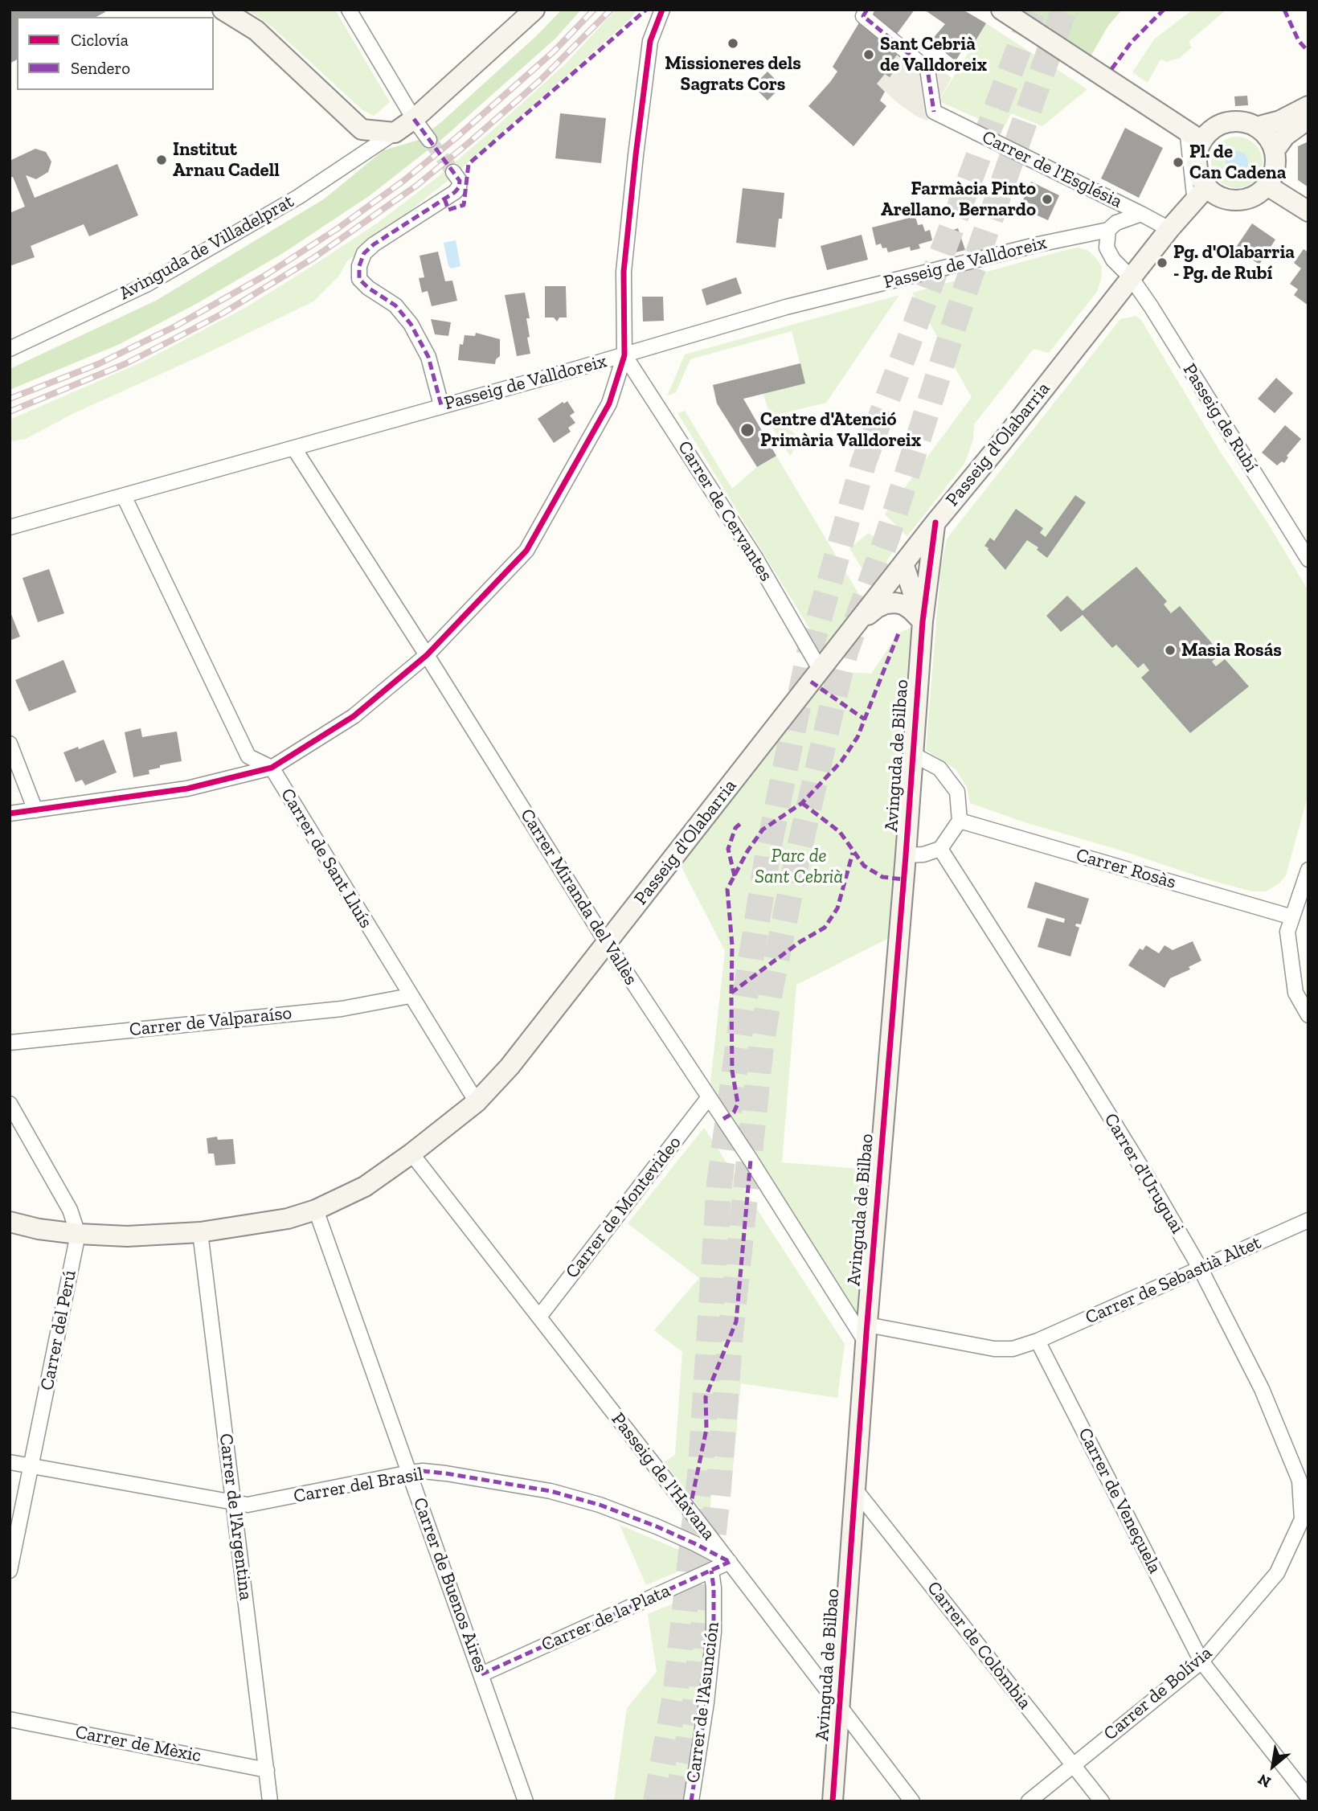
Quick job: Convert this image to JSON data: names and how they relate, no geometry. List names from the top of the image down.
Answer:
{
  "streets": {
    "street": [
      "Carrer de l'Església",
      "Avinguda de Villadelprat",
      "Passeig de Valldoreix",
      "Passeig de Rubí",
      "Passeig d'Olabarria",
      "Carrer de Cervantes",
      "Avinguda de Bilbao",
      "Carrer de Sant Lluís",
      "Carrer Rosàs",
      "Carrer Miranda del Vallès",
      "Carrer de Valparaíso",
      "Carrer d'Uruguai",
      "Carrer de Montevideo",
      "Carrer de Sebastià Altet",
      "Carrer del Perú",
      "Passeig de l'Havana",
      "Carrer del Brasil",
      "Carrer de Veneçuela",
      "Carrer de l'Argentina",
      "Carrer de Buenos Aires",
      "Carrer de la Plata",
      "Carrer de Colòmbia",
      "Carrer de Bolívia",
      "Carrer de l'Asunción",
      "Carrer de Mèxic"
    ]
  },
  "crossings": [
    ["Carrer de l'Església", "Passeig de Valldoreix"],
    ["Carrer de l'Església", "Passeig d'Olabarria"],
    ["Passeig de Valldoreix", "Passeig de Rubí"],
    ["Passeig de Valldoreix", "Carrer de Cervantes"],
    ["Passeig de Valldoreix", "Carrer de Sant Lluís"],
    ["Passeig de Valldoreix", "Carrer Miranda del Vallès"],
    ["Passeig de Rubí", "Passeig d'Olabarria"],
    ["Passeig d'Olabarria", "Carrer de Cervantes"],
    ["Passeig d'Olabarria", "Avinguda de Bilbao"],
    ["Passeig d'Olabarria", "Carrer de Sant Lluís"],
    ["Passeig d'Olabarria", "Carrer Miranda del Vallès"],
    ["Passeig d'Olabarria", "Carrer del Perú"],
    ["Passeig d'Olabarria", "Passeig de l'Havana"],
    ["Passeig d'Olabarria", "Carrer de l'Argentina"],
    ["Passeig d'Olabarria", "Carrer de Buenos Aires"],
    ["Avinguda de Bilbao", "Carrer Miranda del Vallès"],
    ["Avinguda de Bilbao", "Passeig de l'Havana"],
    ["Avinguda de Bilbao", "Carrer de Colòmbia"],
    ["Carrer de Sant Lluís", "Carrer de Valparaíso"],
    ["Carrer Miranda del Vallès", "Carrer de Montevideo"],
    ["Carrer d'Uruguai", "Carrer de Sebastià Altet"],
    ["Carrer d'Uruguai", "Carrer de Bolívia"],
    ["Carrer de Montevideo", "Passeig de l'Havana"],
    ["Carrer de Sebastià Altet", "Carrer de Veneçuela"],
    ["Carrer del Perú", "Carrer del Brasil"],
    ["Passeig de l'Havana", "Carrer del Brasil"],
    ["Passeig de l'Havana", "Carrer de la Plata"],
    ["Carrer del Brasil", "Carrer de l'Argentina"],
    ["Carrer del Brasil", "Carrer de Buenos Aires"],
    ["Carrer del Brasil", "Carrer de la Plata"],
    ["Carrer de Veneçuela", "Carrer de Bolívia"],
    ["Carrer de l'Argentina", "Carrer de Mèxic"],
    ["Carrer de Buenos Aires", "Carrer de la Plata"],
    ["Carrer de la Plata", "Carrer de l'Asunción"],
    ["Carrer de Colòmbia", "Carrer de Bolívia"]
  ],
  "parks": ["Parc de Sant Cebrià"],
  "places": [
    "Missioneres dels Sagrats Cors",
    "Sant Cebrià de Valldoreix",
    "Institut Arnau Cadell",
    "Pl. de Can Cadena",
    "Farmàcia Pinto Arellano, Bernardo",
    "Pg. d'Olabarria - Pg. de Rubí",
    "Centre d'Atenció Primària Valldoreix",
    "Masia Rosás"
  ],
  "legend": ["Ciclovía", "Sendero"],
  "north": "bottom left"
}
